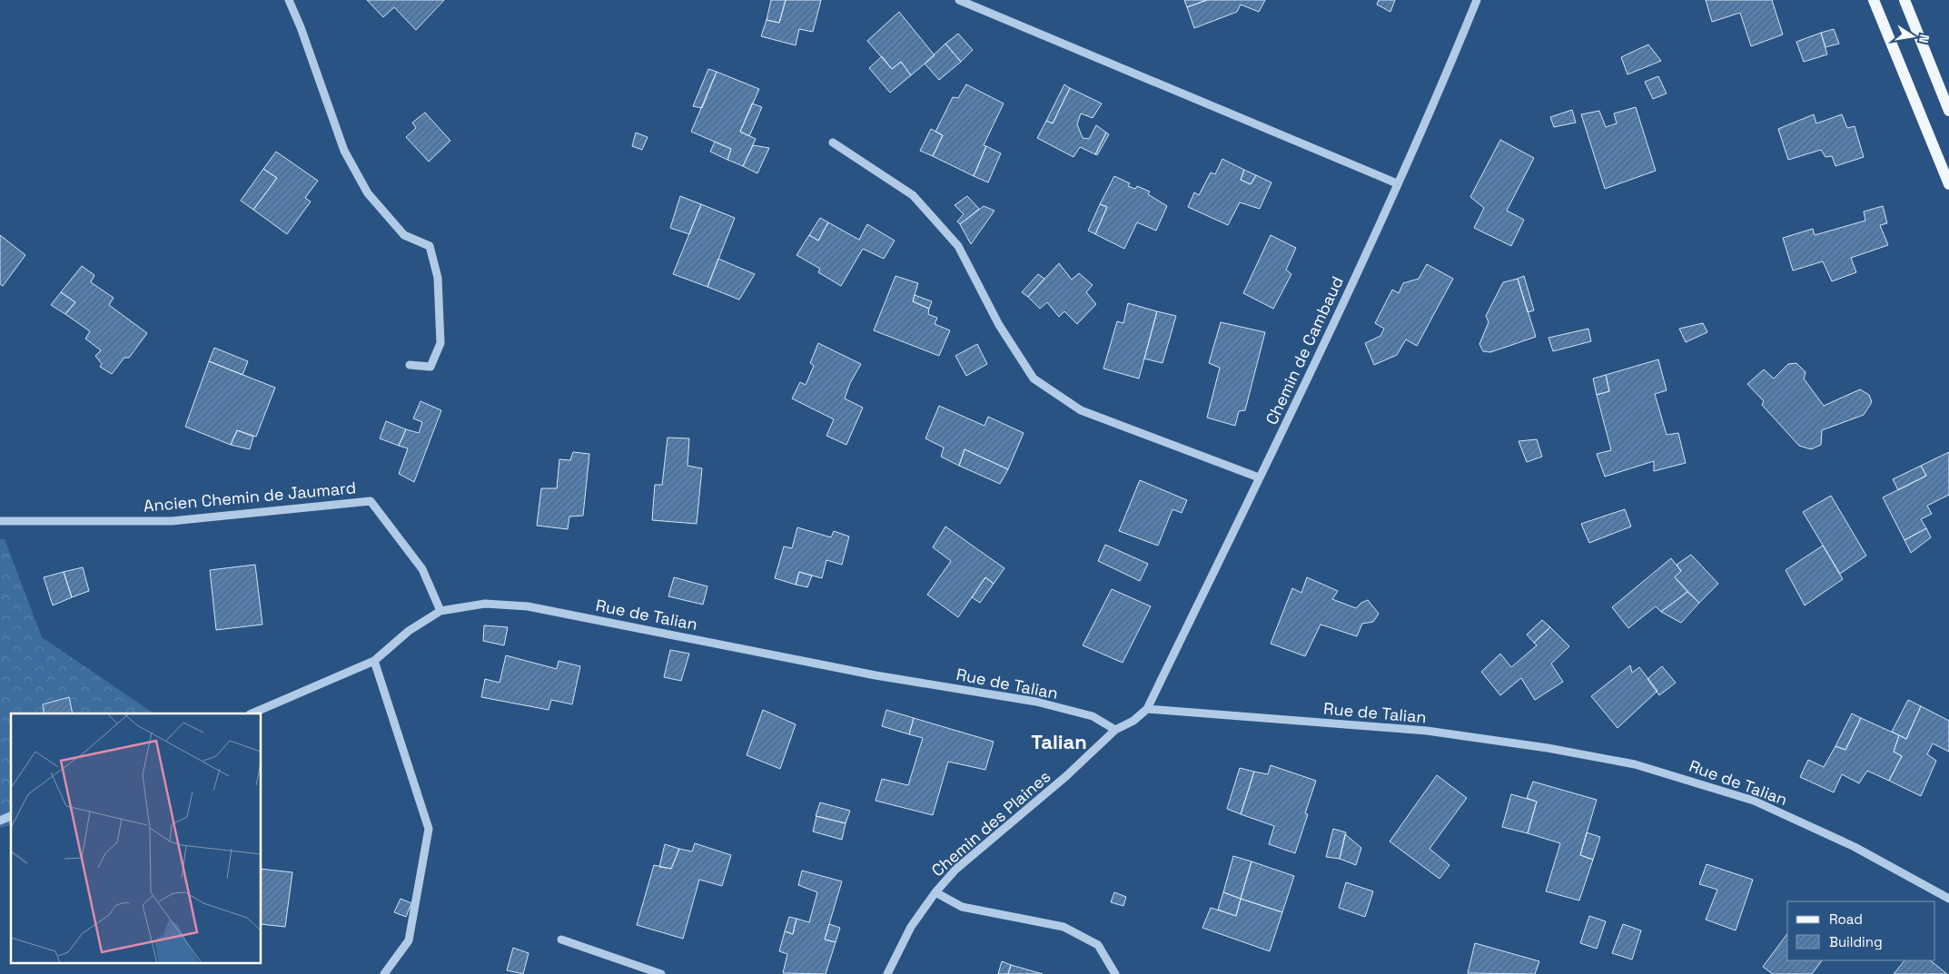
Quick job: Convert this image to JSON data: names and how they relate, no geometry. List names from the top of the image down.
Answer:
{
  "streets": {
    "street": [
      "Chemin de Cambaud",
      "Ancien Chemin de Jaumard",
      "Rue de Talian",
      "Chemin des Plaines"
    ]
  },
  "crossings": [
    ["Chemin de Cambaud", "Rue de Talian"],
    ["Ancien Chemin de Jaumard", "Rue de Talian"],
    ["Rue de Talian", "Chemin des Plaines"]
  ],
  "districts": ["Talian"],
  "legend": ["Road", "Building"],
  "north": "right"
}
